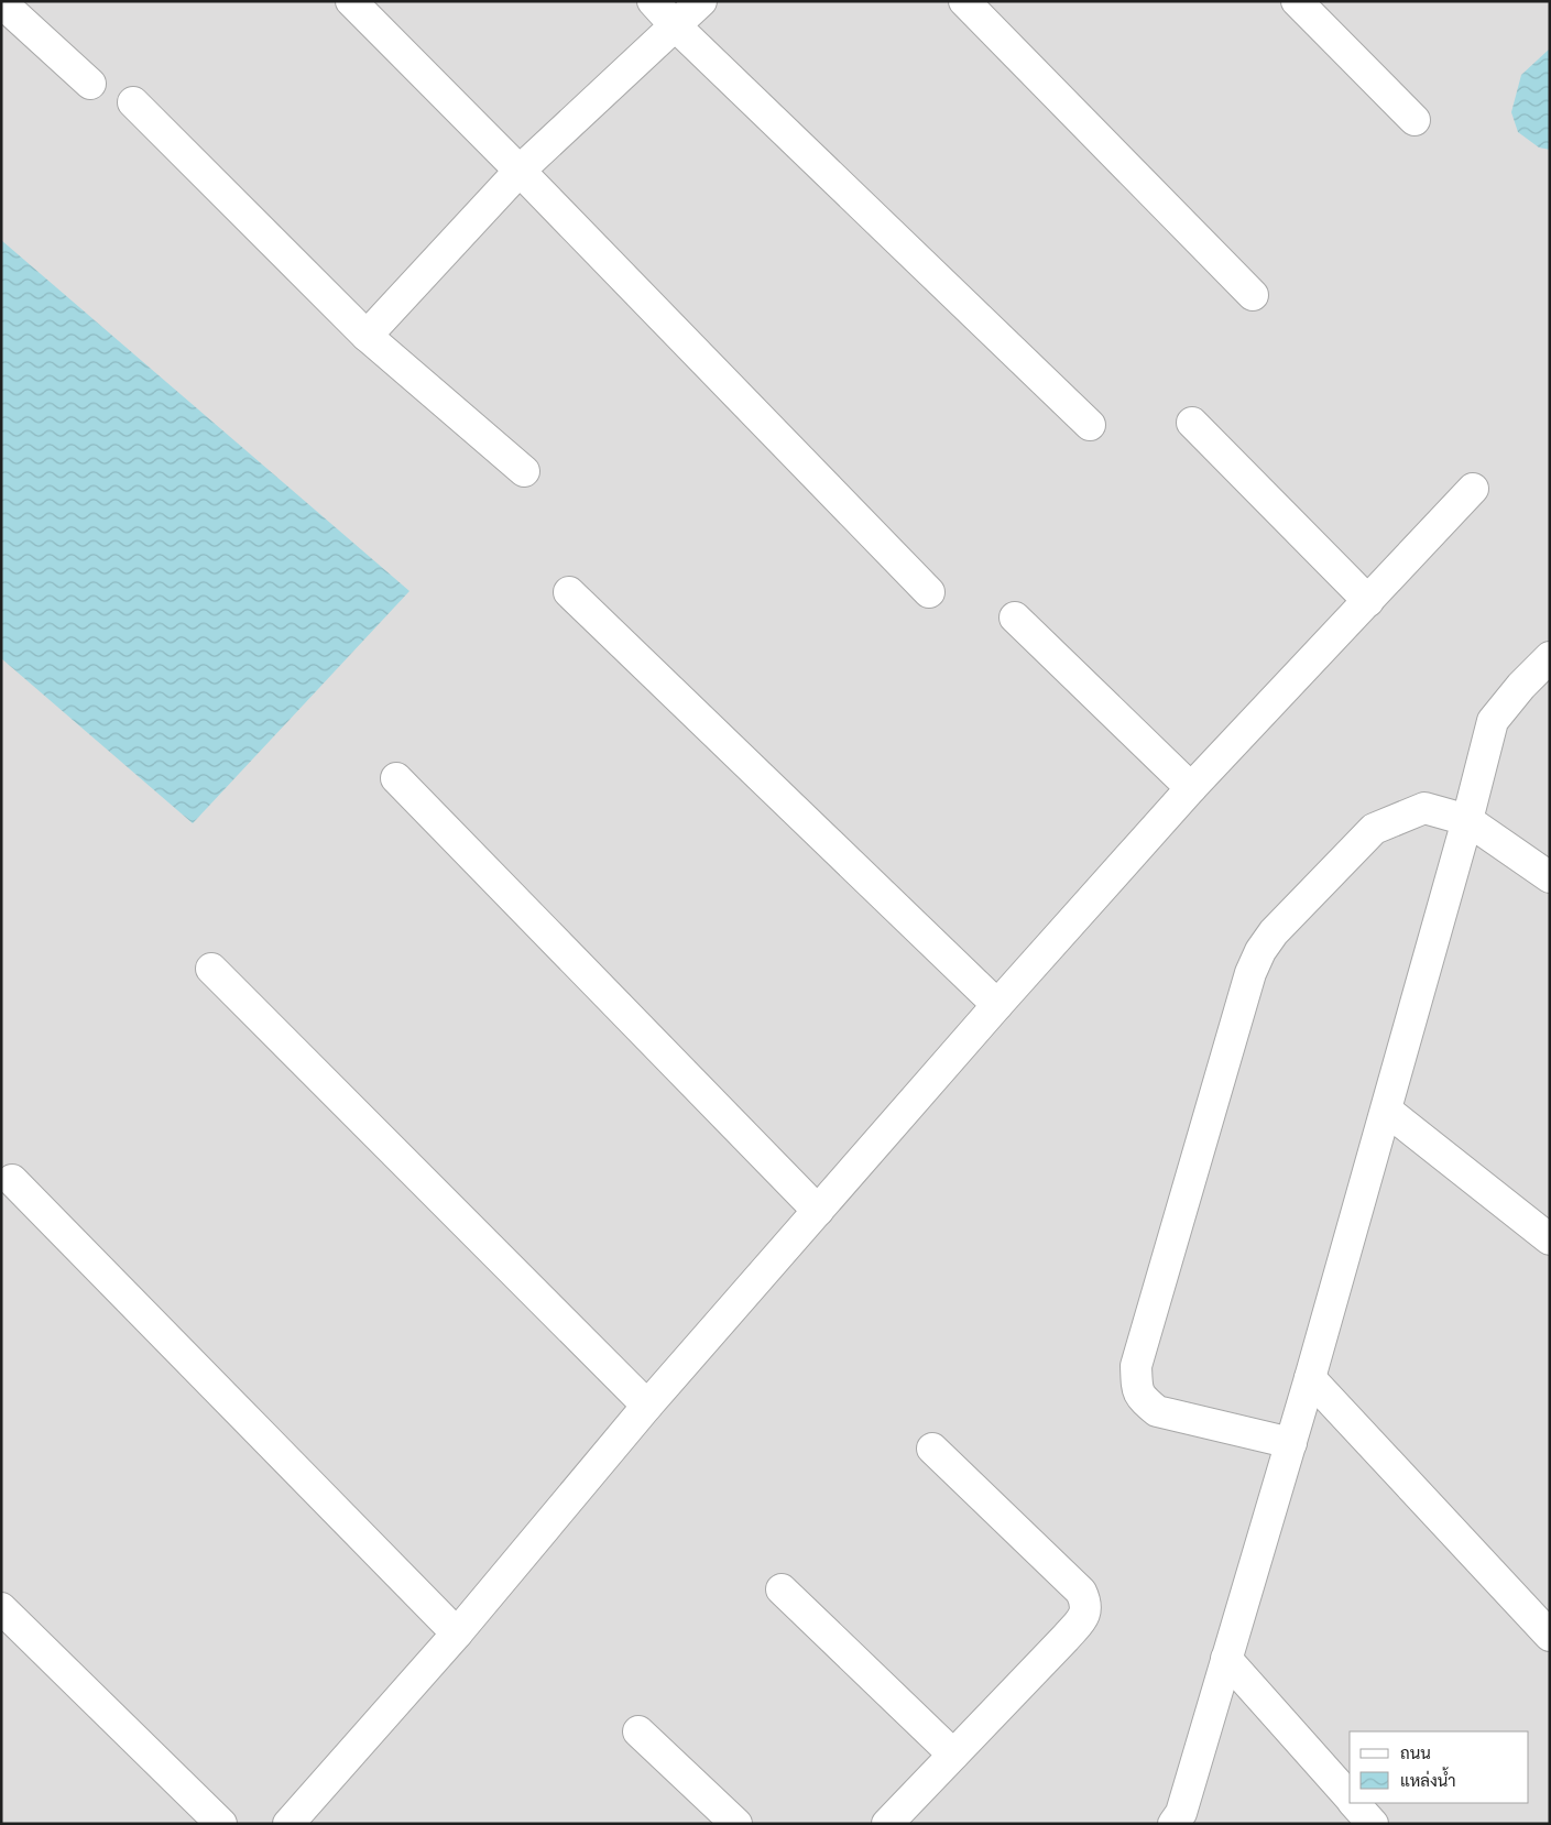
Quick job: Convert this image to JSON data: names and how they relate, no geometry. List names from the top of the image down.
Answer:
{
  "legend": ["ถนน", "แหล่งน้ำ"]
}
